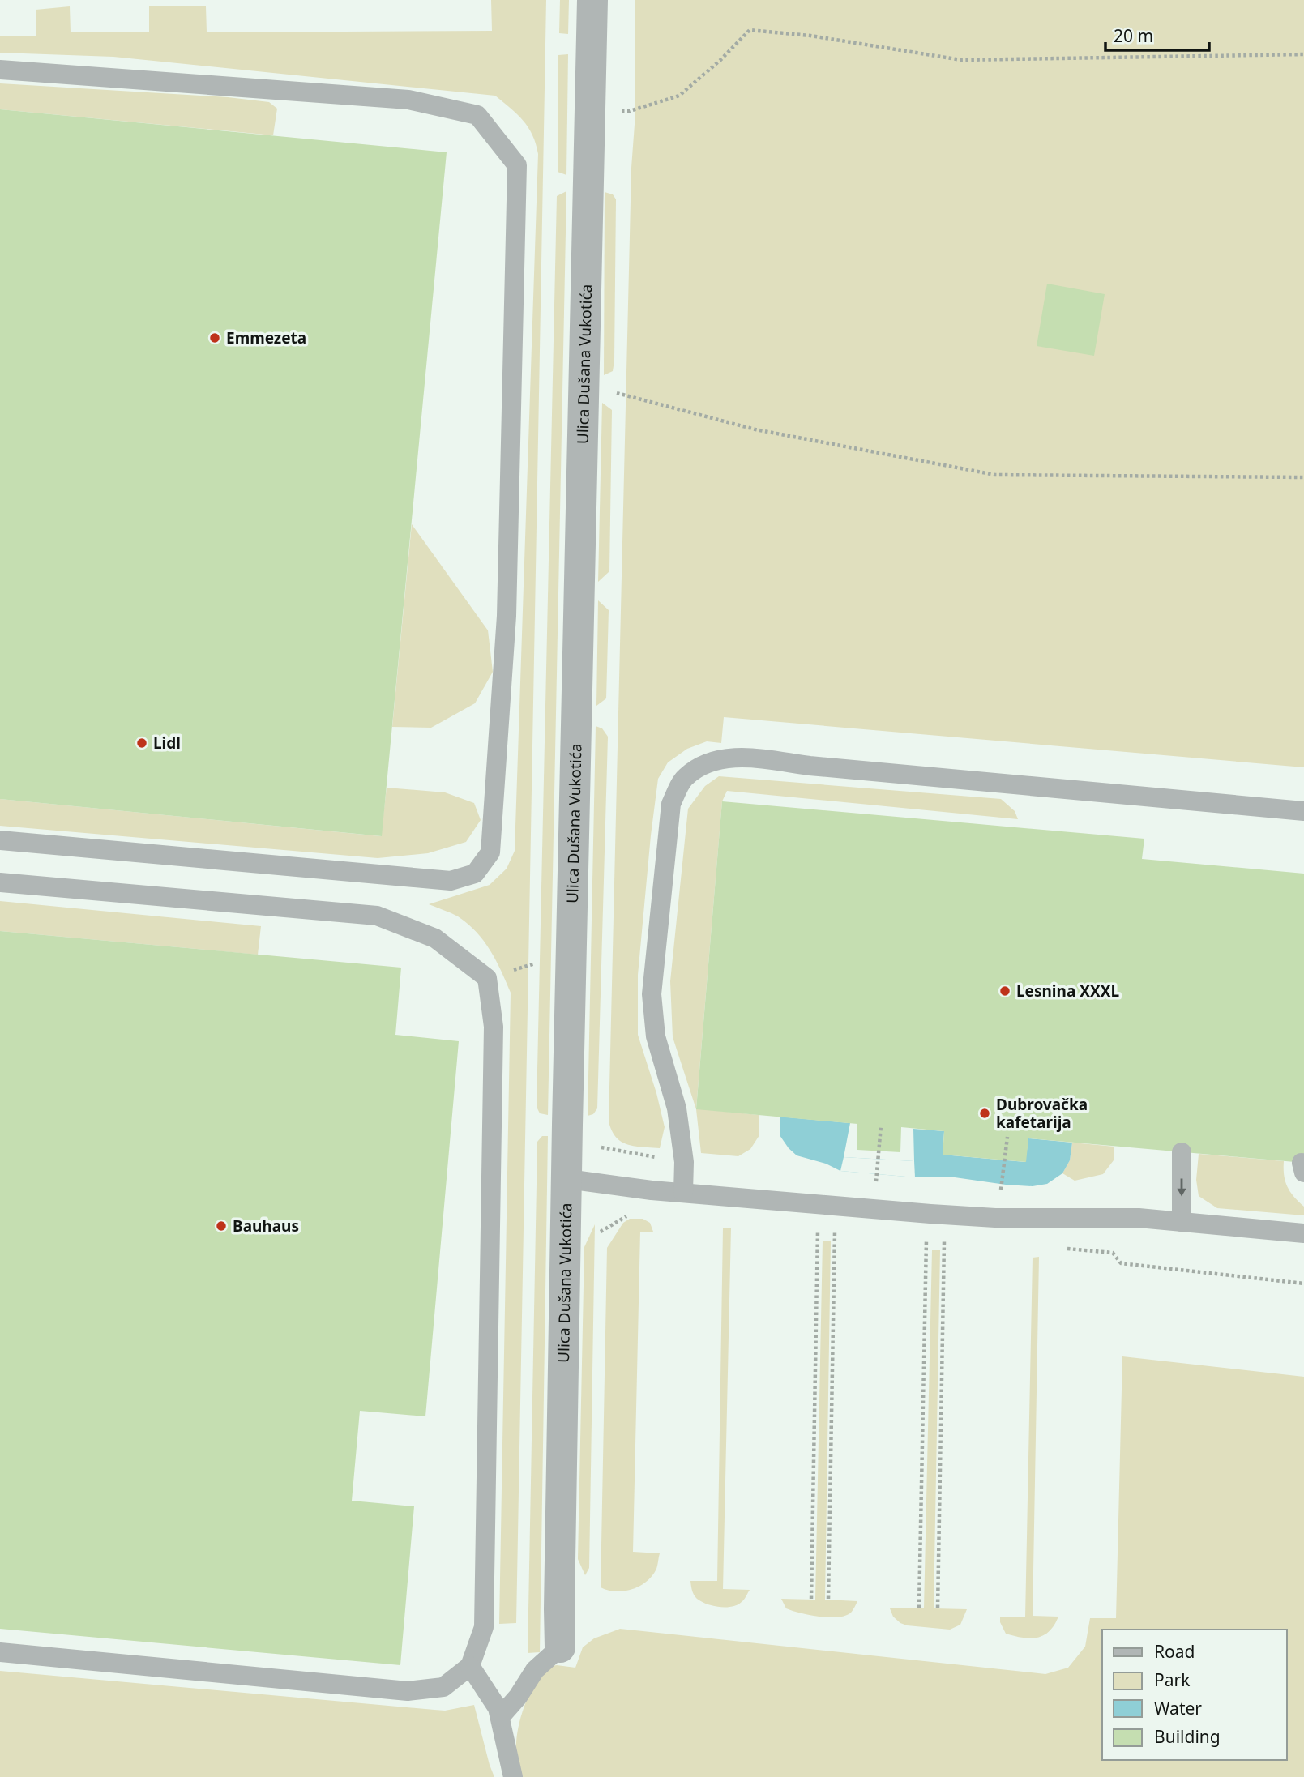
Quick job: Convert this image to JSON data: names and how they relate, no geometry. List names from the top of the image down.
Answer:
{
  "streets": {
    "street": ["Ulica Dušana Vukotića"]
  },
  "places": [
    "Emmezeta",
    "Lidl",
    "Lesnina XXXL",
    "Dubrovačka kafetarija",
    "Bauhaus"
  ],
  "legend": [
    "Road",
    "Park",
    "Water",
    "Building"
  ],
  "scale_bar": "20 m"
}
